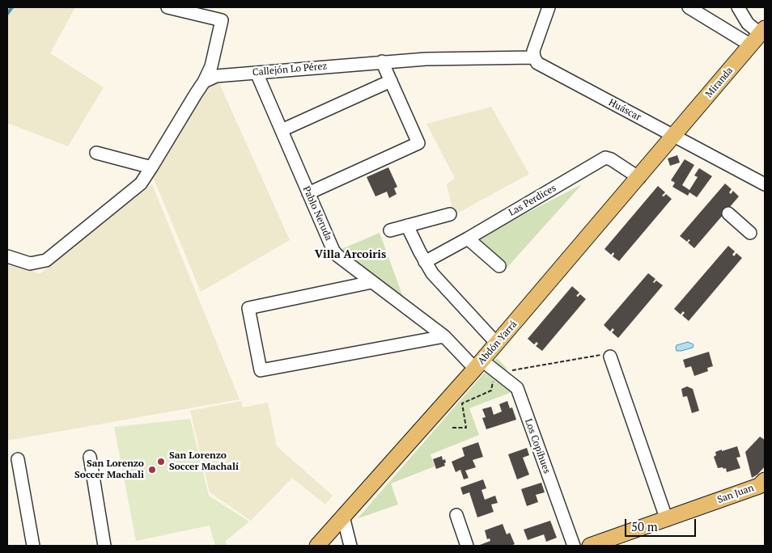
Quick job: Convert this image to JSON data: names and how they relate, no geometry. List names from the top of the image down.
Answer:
{
  "streets": {
    "main road": ["Miranda", "Abdón Yarrá", "San Juan"],
    "street": [
      "Callejón Lo Pérez",
      "Huáscar",
      "Las Perdices",
      "Pablo Neruda",
      "Los Copihues"
    ]
  },
  "crossings": [
    ["Callejón Lo Pérez", "Huáscar"],
    ["Callejón Lo Pérez", "Pablo Neruda"],
    ["Miranda", "Huáscar"],
    ["Miranda", "Abdón Yarrá"],
    ["Huáscar", "Abdón Yarrá"],
    ["Las Perdices", "Abdón Yarrá"],
    ["Pablo Neruda", "Abdón Yarrá"],
    ["Pablo Neruda", "Los Copihues"],
    ["Abdón Yarrá", "Los Copihues"]
  ],
  "districts": ["Villa Arcoiris"],
  "places": ["San Lorenzo Soccer Machalí", "San Lorenzo Soccer Machali"],
  "scale_bar": "50 m"
}
